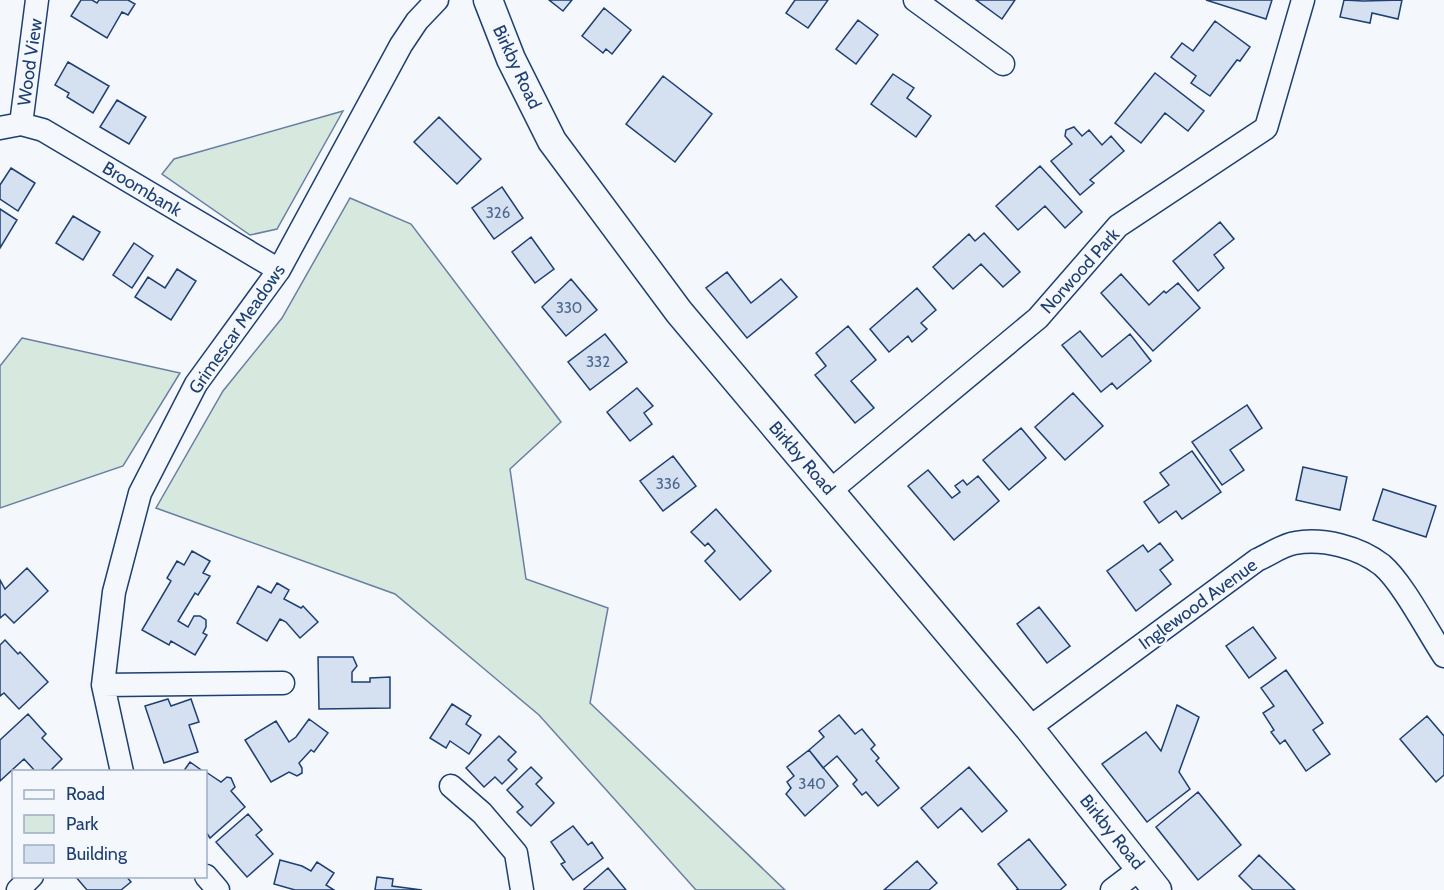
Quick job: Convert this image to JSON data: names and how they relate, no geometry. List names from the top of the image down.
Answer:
{
  "streets": {
    "street": [
      "Wood View",
      "Birkby Road",
      "Broombank",
      "Norwood Park",
      "Grimescar Meadows",
      "Inglewood Avenue"
    ]
  },
  "crossings": [
    ["Wood View", "Broombank"],
    ["Birkby Road", "Norwood Park"],
    ["Birkby Road", "Inglewood Avenue"],
    ["Broombank", "Grimescar Meadows"]
  ],
  "house_numbers": [
    "326",
    "330",
    "332",
    "336",
    "340"
  ],
  "legend": ["Road", "Park", "Building"]
}
